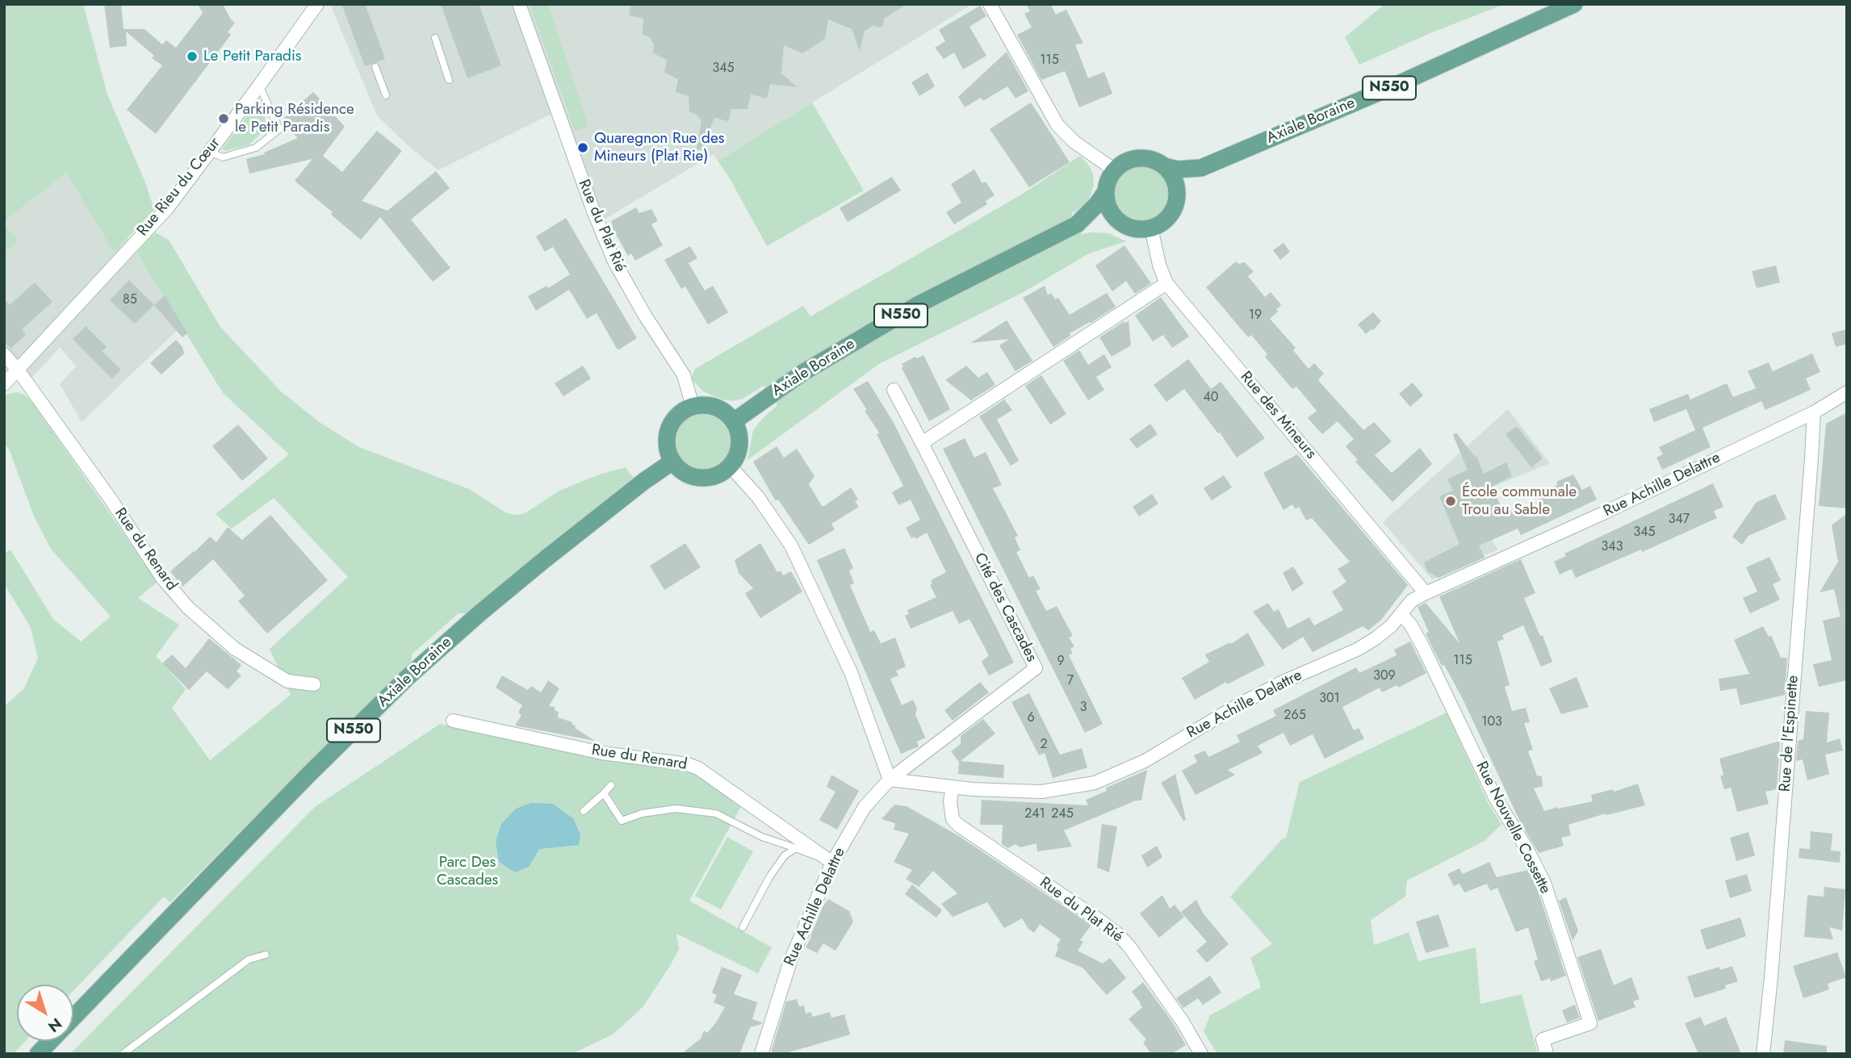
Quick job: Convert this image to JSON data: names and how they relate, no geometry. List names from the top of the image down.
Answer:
{
  "streets": {
    "main road": ["N550", "Axiale Boraine"],
    "street": [
      "Rue Rieu du Cœur",
      "Rue du Plat Rié",
      "Rue des Mineurs",
      "Rue Achille Delattre",
      "Rue du Renard",
      "Cité des Cascades",
      "Rue de l'Espinette",
      "Rue Nouvelle Cossette"
    ]
  },
  "crossings": [
    ["N550", "Axiale Boraine"],
    ["N550", "Rue des Mineurs"],
    ["Axiale Boraine", "Rue du Plat Rié"],
    ["Rue Rieu du Cœur", "Rue du Renard"],
    ["Rue du Plat Rié", "Rue Achille Delattre"],
    ["Rue des Mineurs", "Rue Achille Delattre"],
    ["Rue Achille Delattre", "Rue du Renard"],
    ["Rue Achille Delattre", "Cité des Cascades"],
    ["Rue Achille Delattre", "Rue de l'Espinette"],
    ["Rue Achille Delattre", "Rue Nouvelle Cossette"]
  ],
  "parks": ["Parc Des Cascades"],
  "places": [
    "Le Petit Paradis",
    "Parking Résidence le Petit Paradis",
    "Quaregnon Rue des Mineurs (Plat Rie)",
    "École communale Trou au Sable"
  ],
  "house_numbers": [
    "115",
    "345",
    "85",
    "19",
    "40",
    "347",
    "345",
    "343",
    "115",
    "9",
    "309",
    "7",
    "301",
    "3",
    "265",
    "6",
    "103",
    "2",
    "241",
    "245"
  ],
  "north": "bottom right"
}
